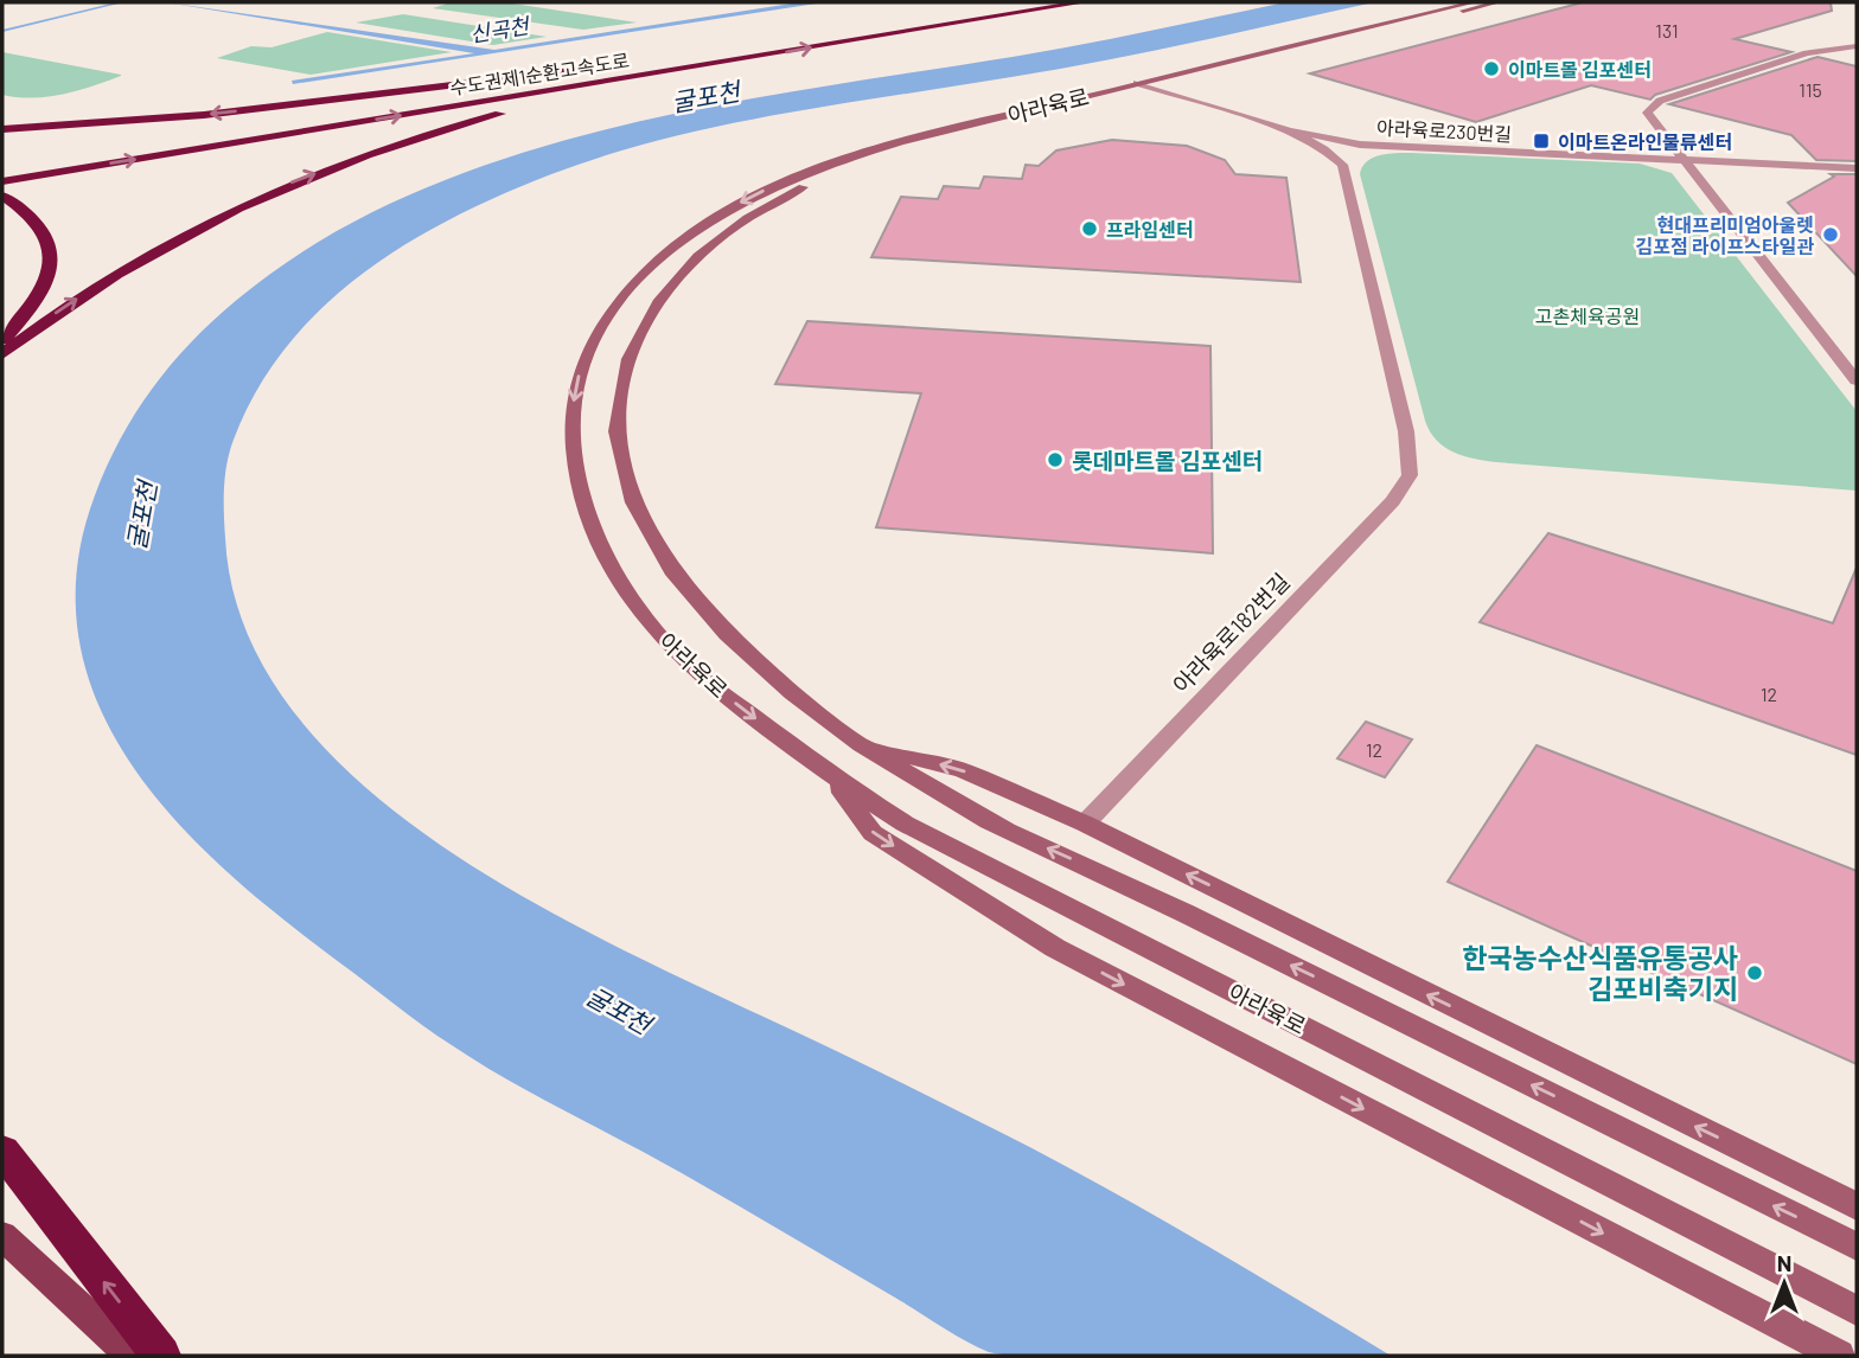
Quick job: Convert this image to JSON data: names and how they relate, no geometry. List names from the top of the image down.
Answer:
{
  "streets": {
    "highway": ["수도권제1순환고속도로"],
    "street": ["아라육로", "아라육로230번길", "아라육로182번길"]
  },
  "crossings": [
    ["아라육로", "아라육로230번길"]
  ],
  "water": ["신곡천", "굴포천"],
  "parks": ["고촌체육공원"],
  "places": {
    "other": [
      "이마트몰 김포센터",
      "프라임센터",
      "현대프리미엄아울렛 김포점 라이프스타일관",
      "롯데마트몰 김포센터",
      "한국농수산식품유통공사 김포비축기지"
    ],
    "transit": ["이마트온라인물류센터"]
  },
  "house_numbers": [
    "131",
    "115",
    "12",
    "12"
  ],
  "north": "top"
}
